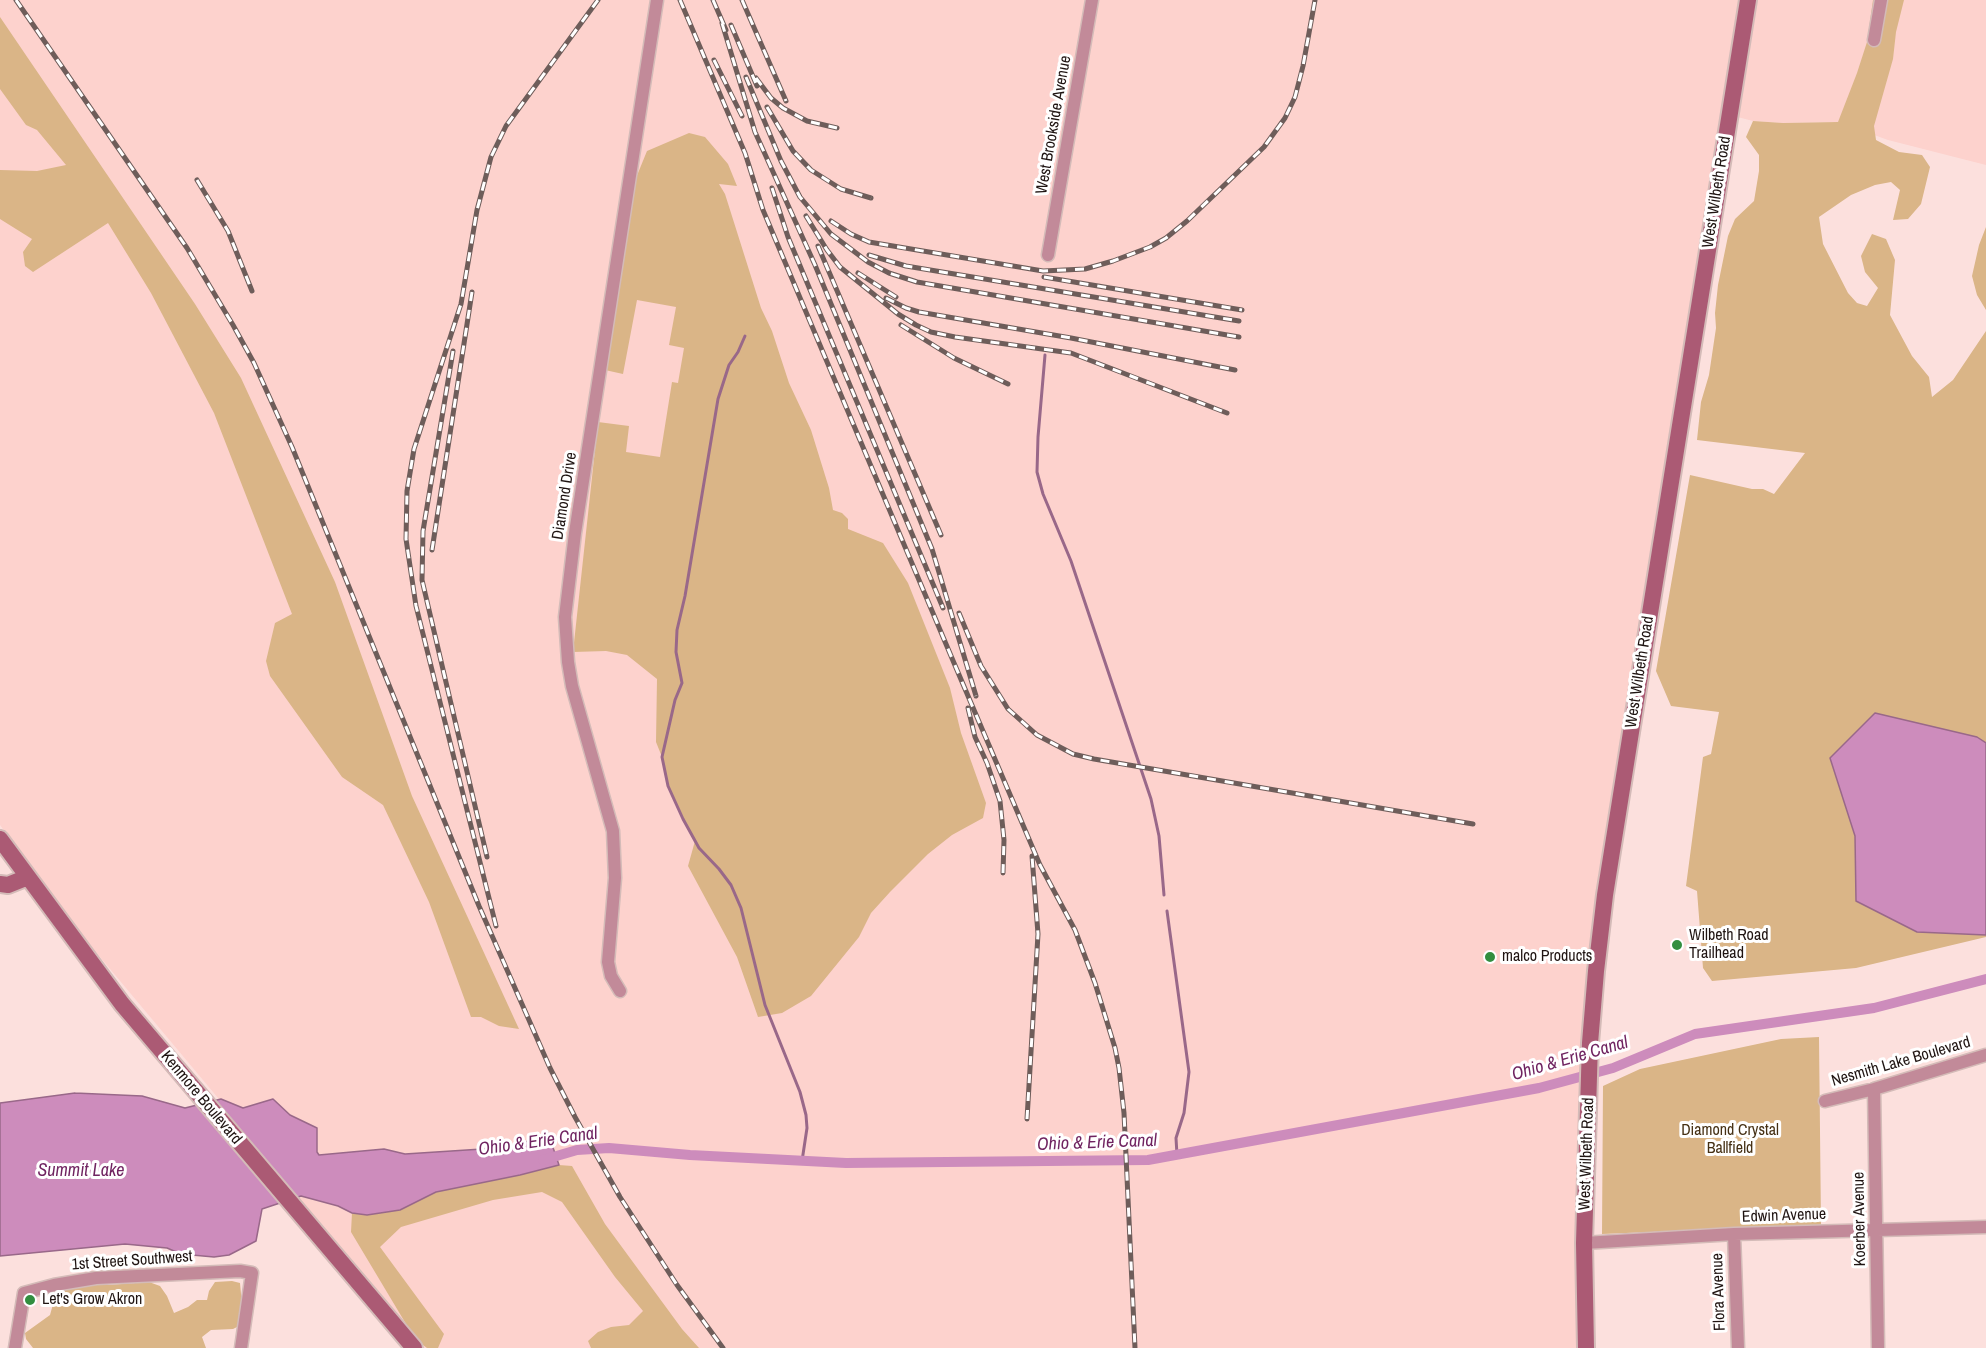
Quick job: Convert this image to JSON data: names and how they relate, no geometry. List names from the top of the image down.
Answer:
{
  "streets": {
    "main road": ["West Wilbeth Road", "Kenmore Boulevard"],
    "street": [
      "West Brookside Avenue",
      "Diamond Drive",
      "Nesmith Lake Boulevard",
      "Edwin Avenue",
      "Koerber Avenue",
      "1st Street Southwest",
      "Flora Avenue"
    ]
  },
  "crossings": [
    ["West Wilbeth Road", "Edwin Avenue"],
    ["Nesmith Lake Boulevard", "Koerber Avenue"],
    ["Edwin Avenue", "Koerber Avenue"],
    ["Edwin Avenue", "Flora Avenue"]
  ],
  "water": ["Ohio & Erie Canal", "Summit Lake"],
  "parks": ["Diamond Crystal Ballfield"],
  "places": ["Wilbeth Road Trailhead", "malco Products", "Let's Grow Akron"]
}
